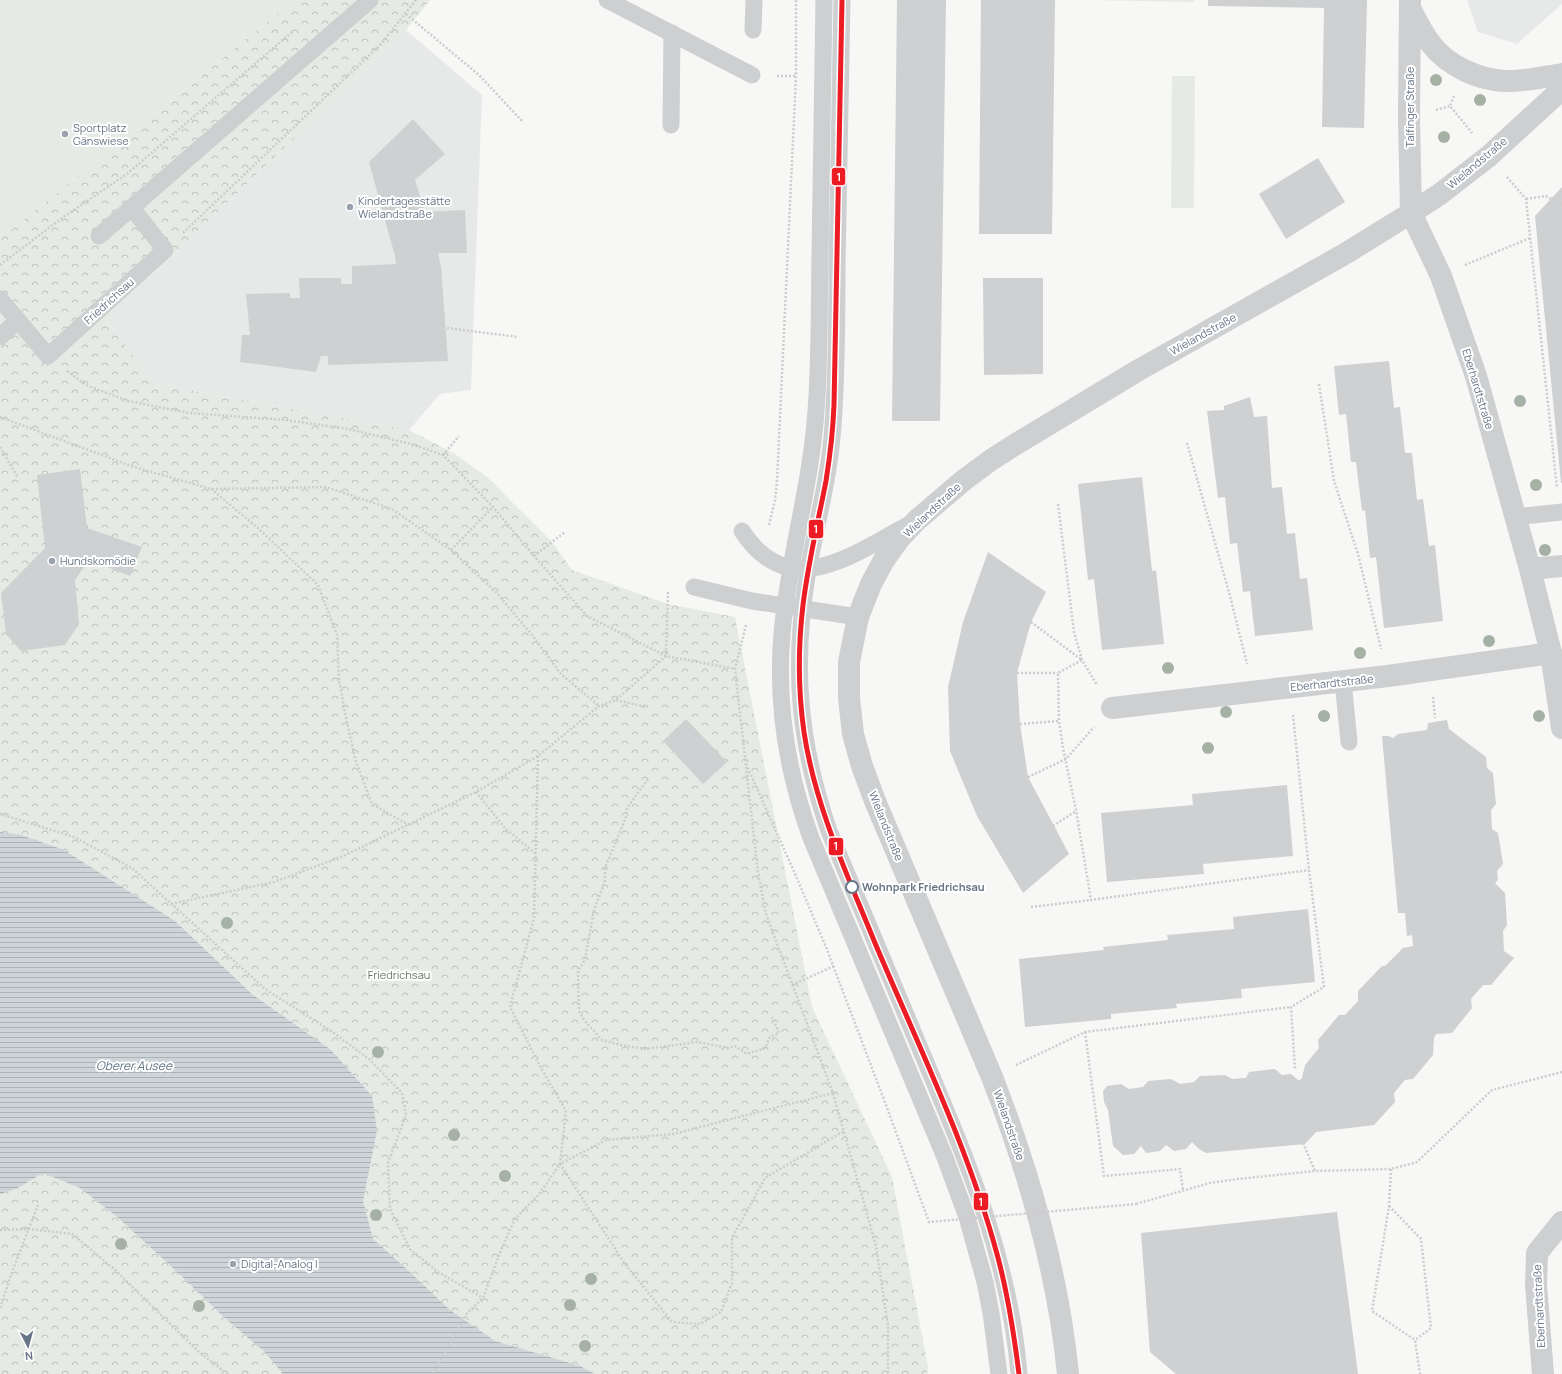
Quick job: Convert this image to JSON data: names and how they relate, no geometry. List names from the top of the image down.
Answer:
{
  "streets": {
    "street": ["Talfinger Straße", "Wielandstraße", "Eberhardtstraße"],
    "lane": ["Friedrichsau"]
  },
  "crossings": [
    ["Talfinger Straße", "Wielandstraße"],
    ["Talfinger Straße", "Eberhardtstraße"],
    ["Wielandstraße", "Eberhardtstraße"]
  ],
  "water": ["Oberer Ausee"],
  "parks": ["Friedrichsau"],
  "places": [
    "Sportplatz Gänswiese",
    "Kindertagesstätte Wielandstraße",
    "Hundskomödie",
    "Wohnpark Friedrichsau",
    "Digital-Analog I"
  ],
  "lines": ["transit line 1"],
  "north": "bottom"
}
